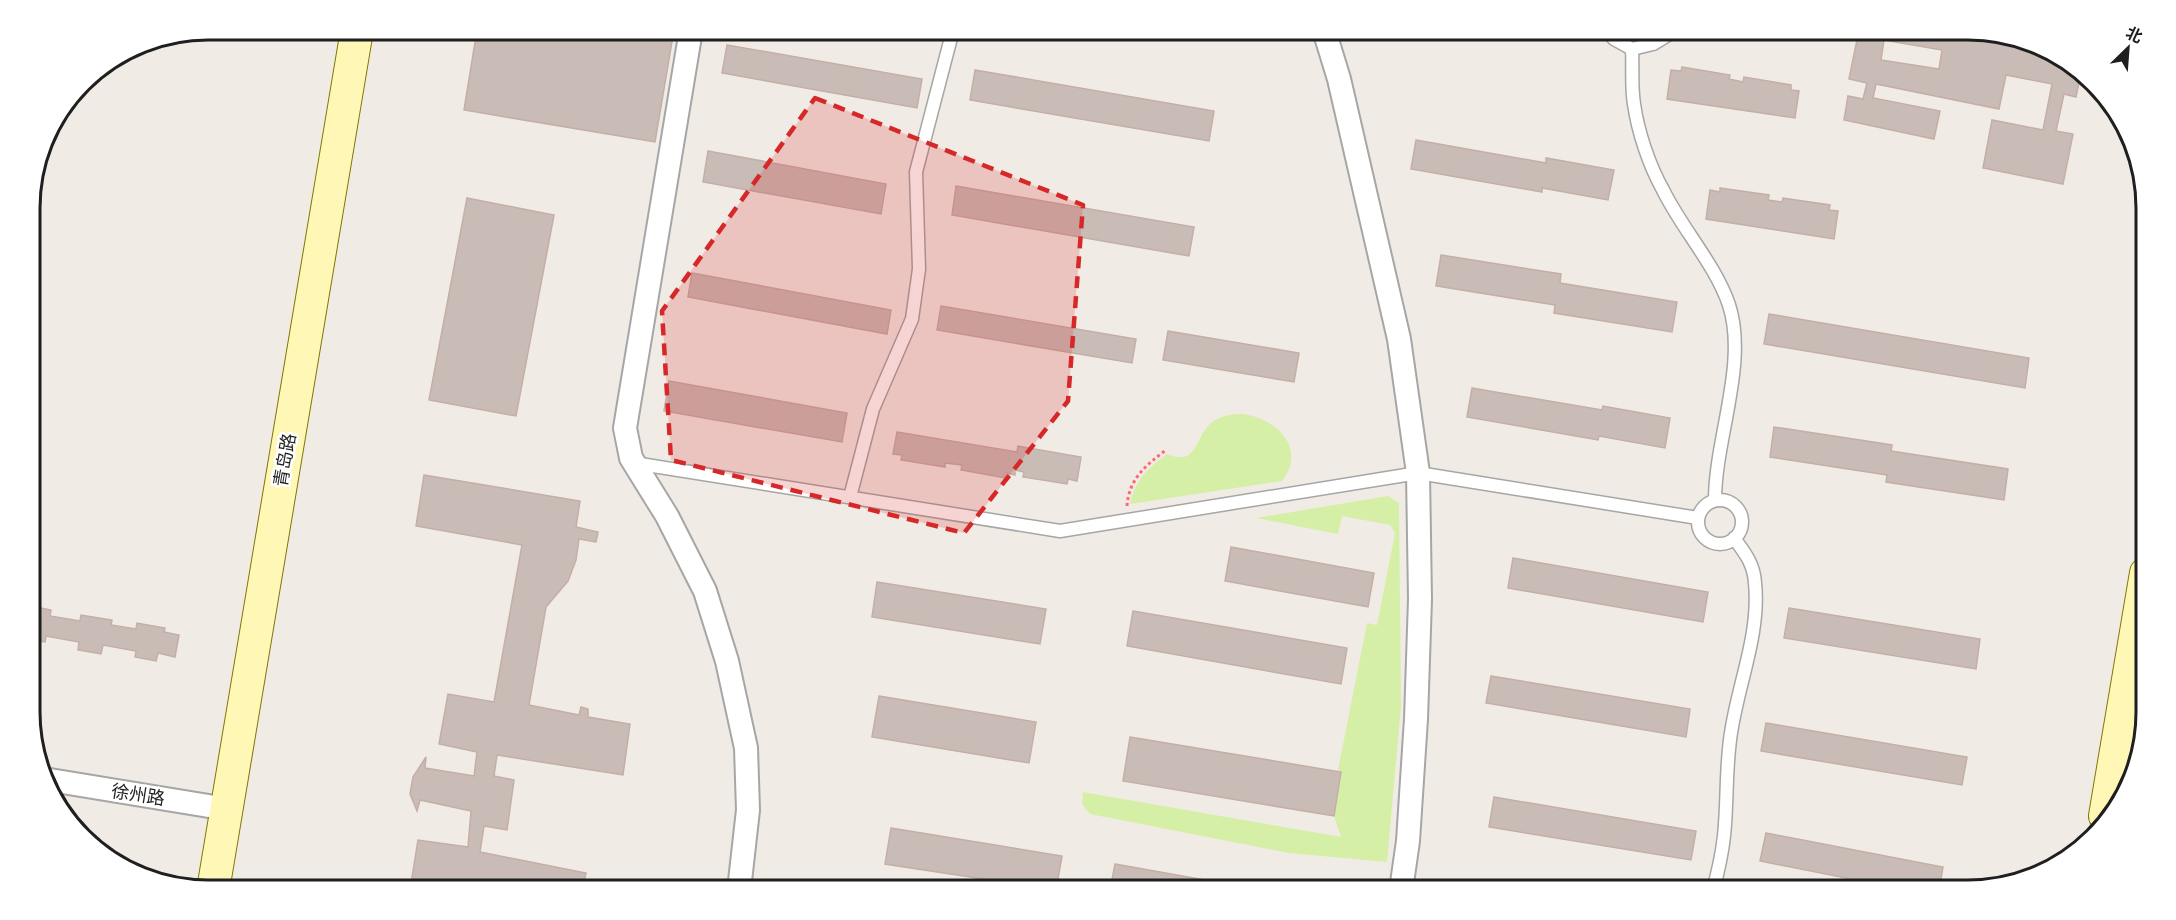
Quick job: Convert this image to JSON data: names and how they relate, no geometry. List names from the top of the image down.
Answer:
{
  "streets": {
    "street": ["青岛路", "徐州路"]
  },
  "crossings": [
    ["青岛路", "徐州路"]
  ],
  "north": "top right"
}
